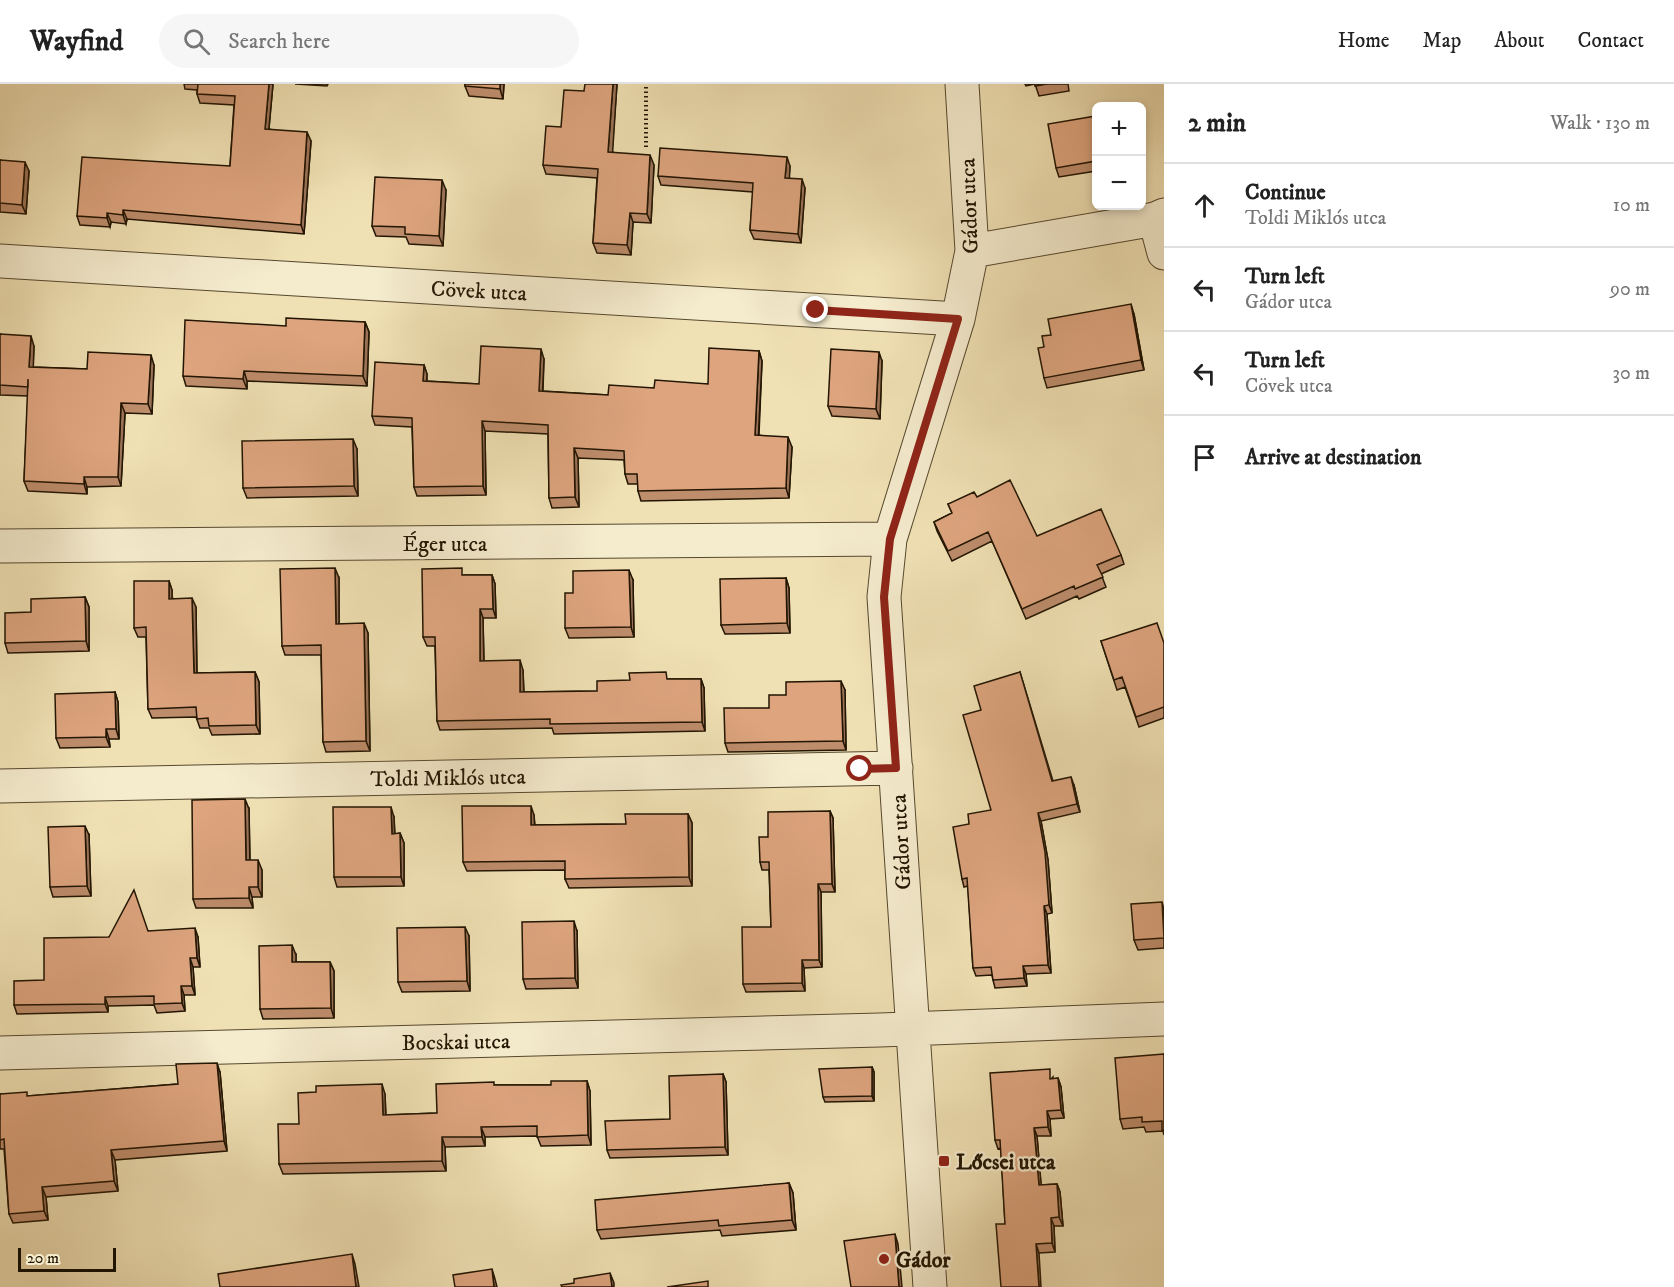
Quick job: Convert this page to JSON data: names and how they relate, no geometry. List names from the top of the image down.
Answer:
{
  "streets": {
    "street": [
      "Gádor utca",
      "Cövek utca",
      "Éger utca",
      "Toldi Miklós utca",
      "Bocskai utca"
    ]
  },
  "crossings": [
    ["Gádor utca", "Cövek utca"],
    ["Gádor utca", "Éger utca"],
    ["Gádor utca", "Toldi Miklós utca"],
    ["Gádor utca", "Bocskai utca"]
  ],
  "places": {
    "transit": ["Lőcsei utca"],
    "other": ["Gádor"]
  },
  "scale_bar": "20 m",
  "page": {
    "header": "Wayfind",
    "search": "Search here",
    "nav": [
      "Home",
      "Map",
      "About",
      "Contact"
    ],
    "heading": ["2 min", "Walk · 130 m"],
    "map_buttons": ["+", "−"],
    "list": [
      ["Continue", "Toldi Miklós utca", "10 m"],
      ["Turn left", "Gádor utca", "90 m"],
      ["Turn left", "Cövek utca", "30 m"],
      "Arrive at destination"
    ],
    "scale": "20 m"
  }
}
